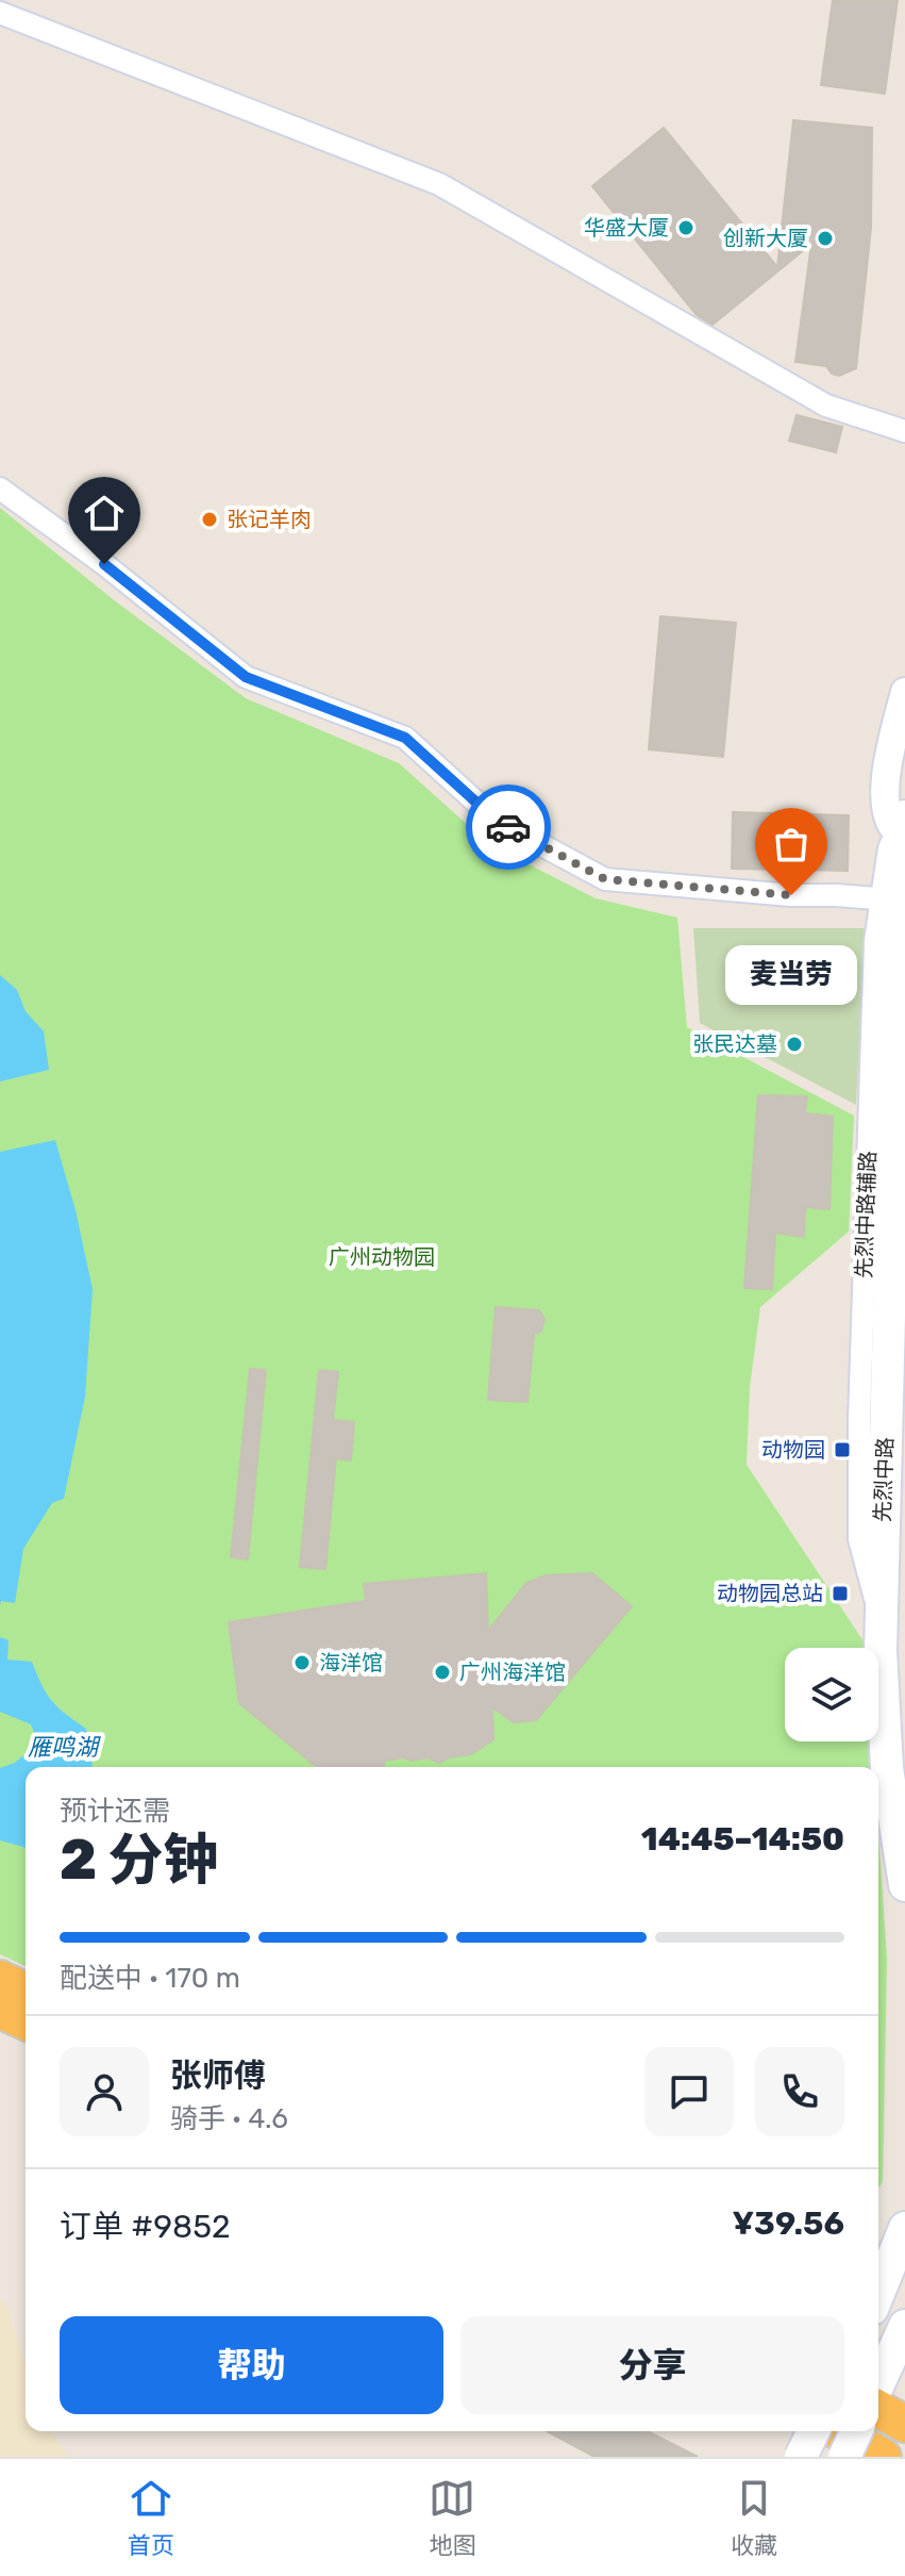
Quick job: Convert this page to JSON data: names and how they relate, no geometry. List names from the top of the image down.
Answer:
{
  "streets": {
    "main road": ["先烈中路"],
    "street": ["先烈中路辅路"]
  },
  "crossings": [
    ["先烈中路辅路", "先烈中路"]
  ],
  "water": ["雁鸣湖"],
  "parks": ["广州动物园"],
  "places": {
    "other": [
      "华盛大厦",
      "创新大厦",
      "张记羊肉",
      "麦当劳",
      "张民达墓",
      "海洋馆",
      "广州海洋馆"
    ],
    "transit": ["动物园", "动物园总站"]
  },
  "page": {
    "bubble": "麦当劳",
    "heading": ["2 分钟", "预计还需", "14:45–14:50"],
    "panel": [
      "张师傅",
      "骑手 · 4.6",
      "订单 #9852",
      "¥39.56"
    ],
    "bar": "配送中 · 170 m",
    "buttons": ["帮助", "分享"],
    "tabs": ["首页", "地图", "收藏"]
  }
}
